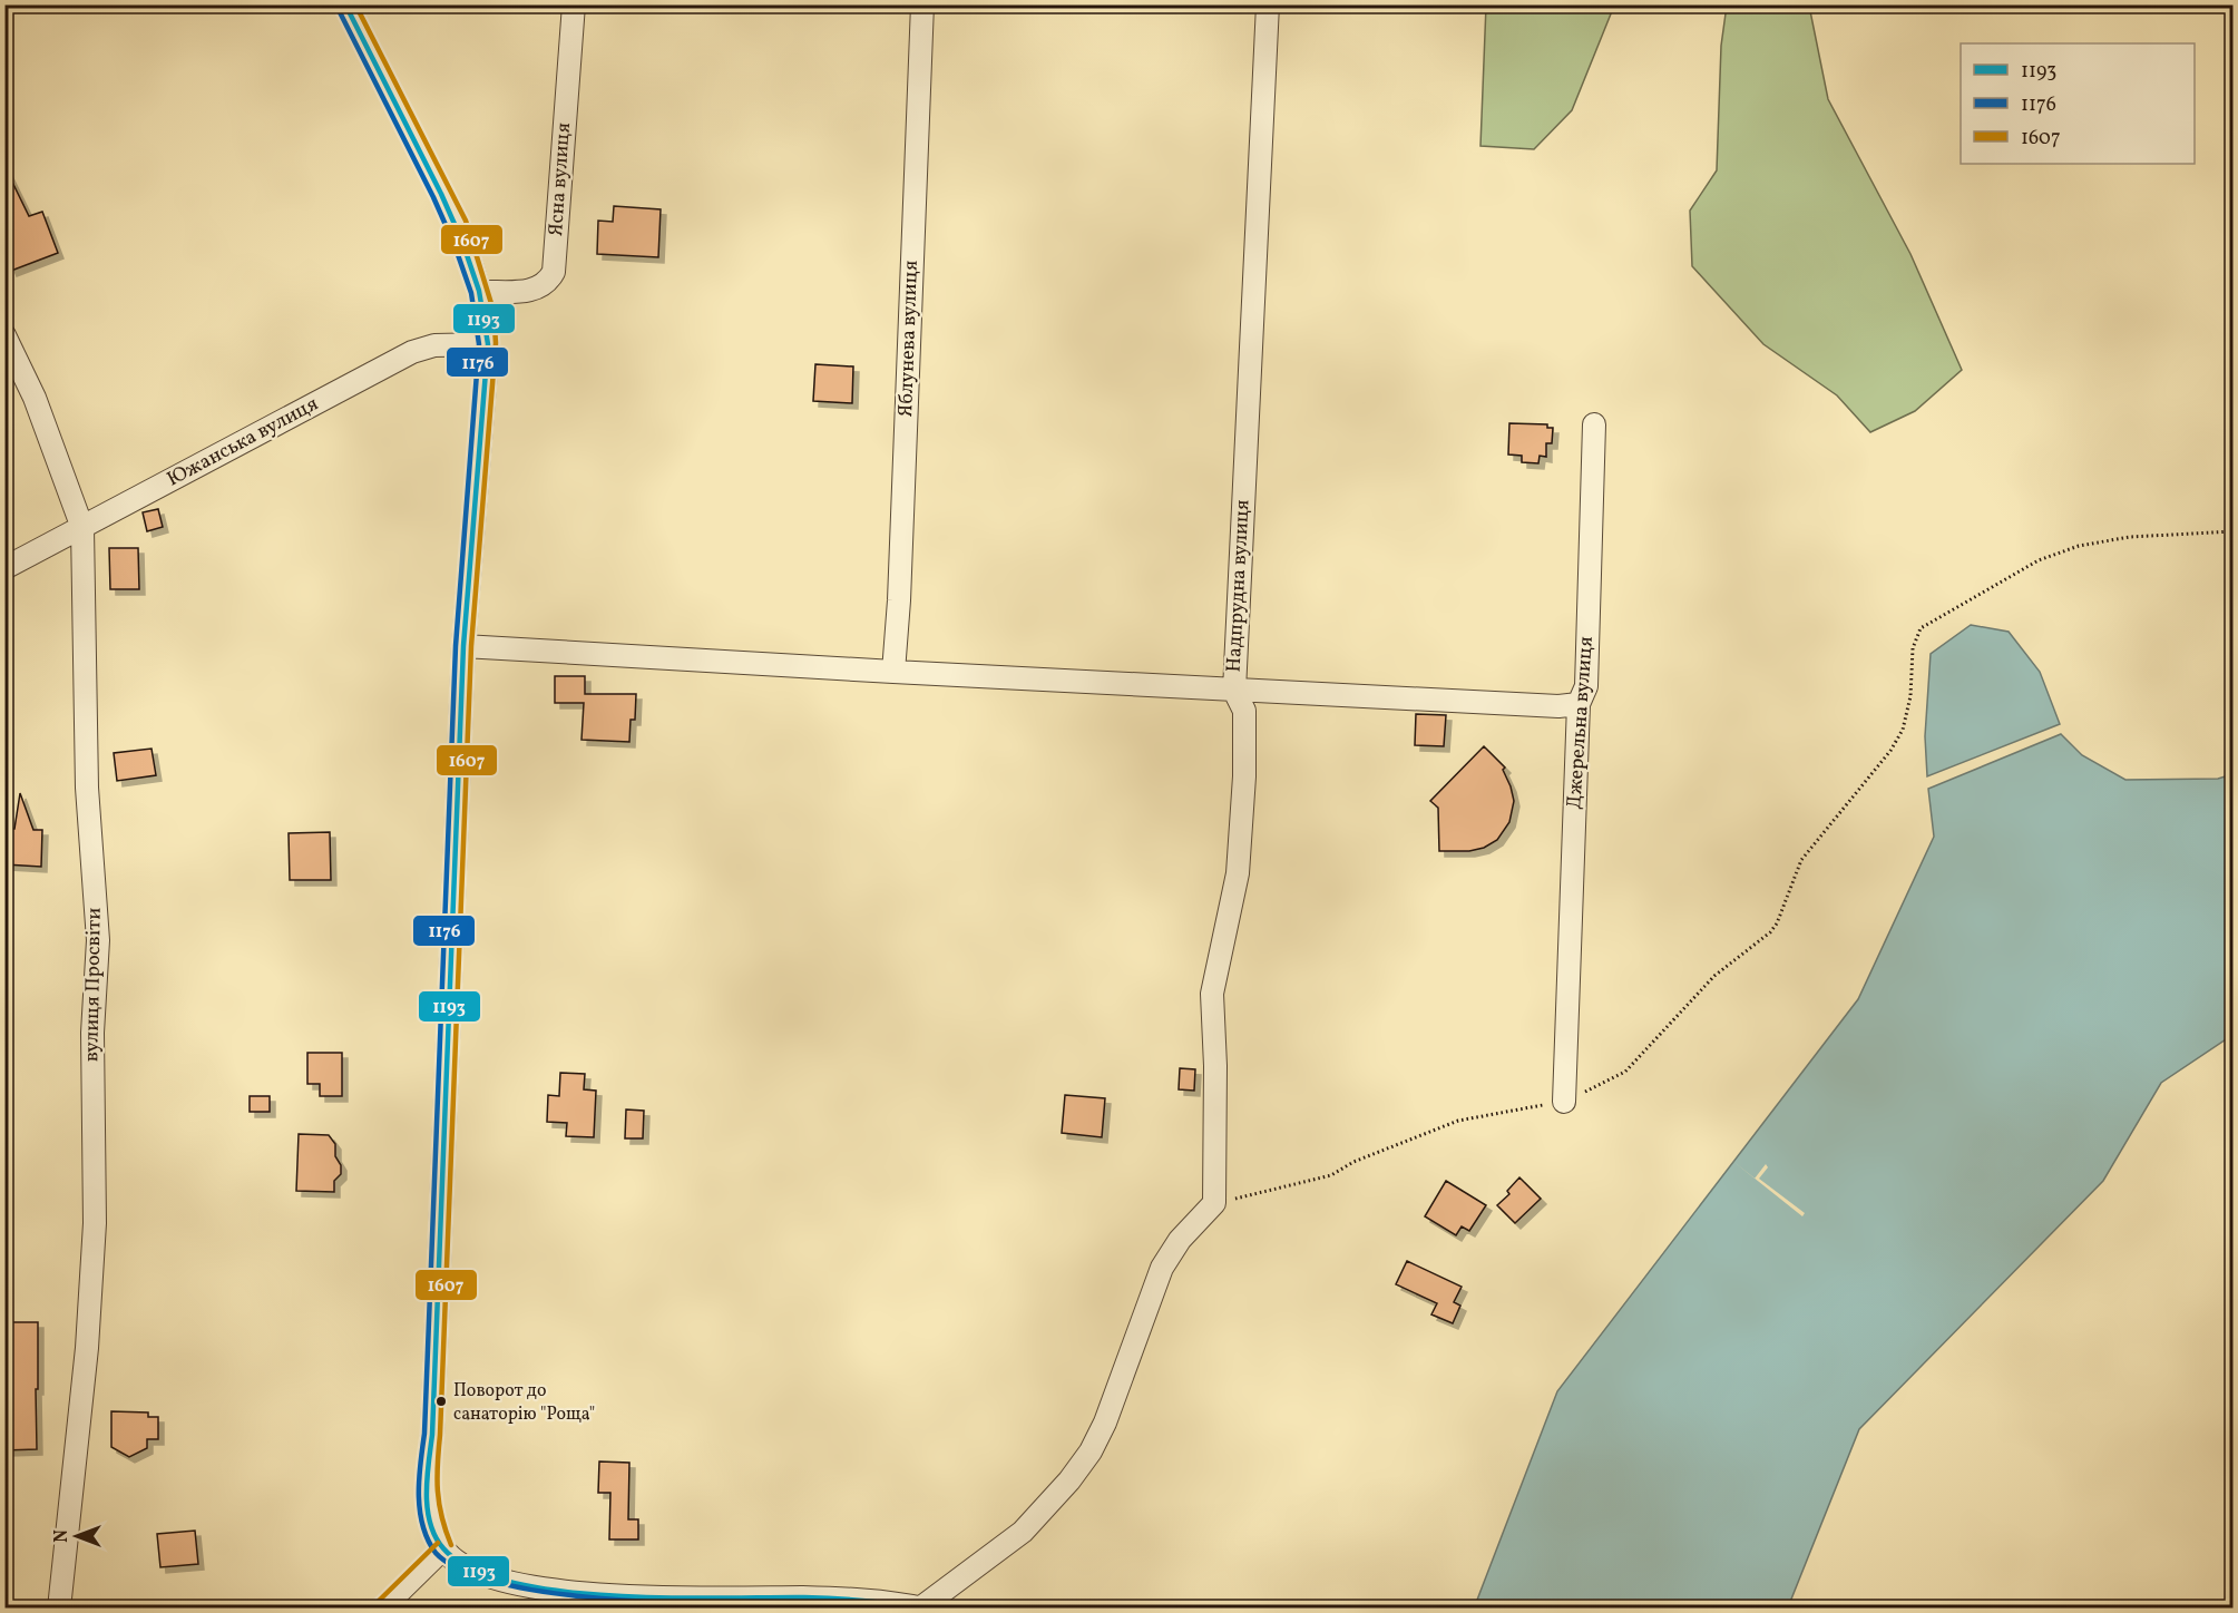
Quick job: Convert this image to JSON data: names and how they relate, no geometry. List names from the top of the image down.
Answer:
{
  "streets": {
    "street": [
      "Ясна вулиця",
      "Яблунева вулиця",
      "Южанська вулиця",
      "Надпрудна вулиця",
      "Джерельна вулиця",
      "вулиця Просвіти"
    ]
  },
  "crossings": [
    ["Южанська вулиця", "вулиця Просвіти"]
  ],
  "places": ["Поворот до санаторію \"Роща\""],
  "lines": ["transit line 1193", "transit line 1607", "transit line 1176"],
  "legend": ["1193", "1176", "1607"],
  "north": "left"
}
